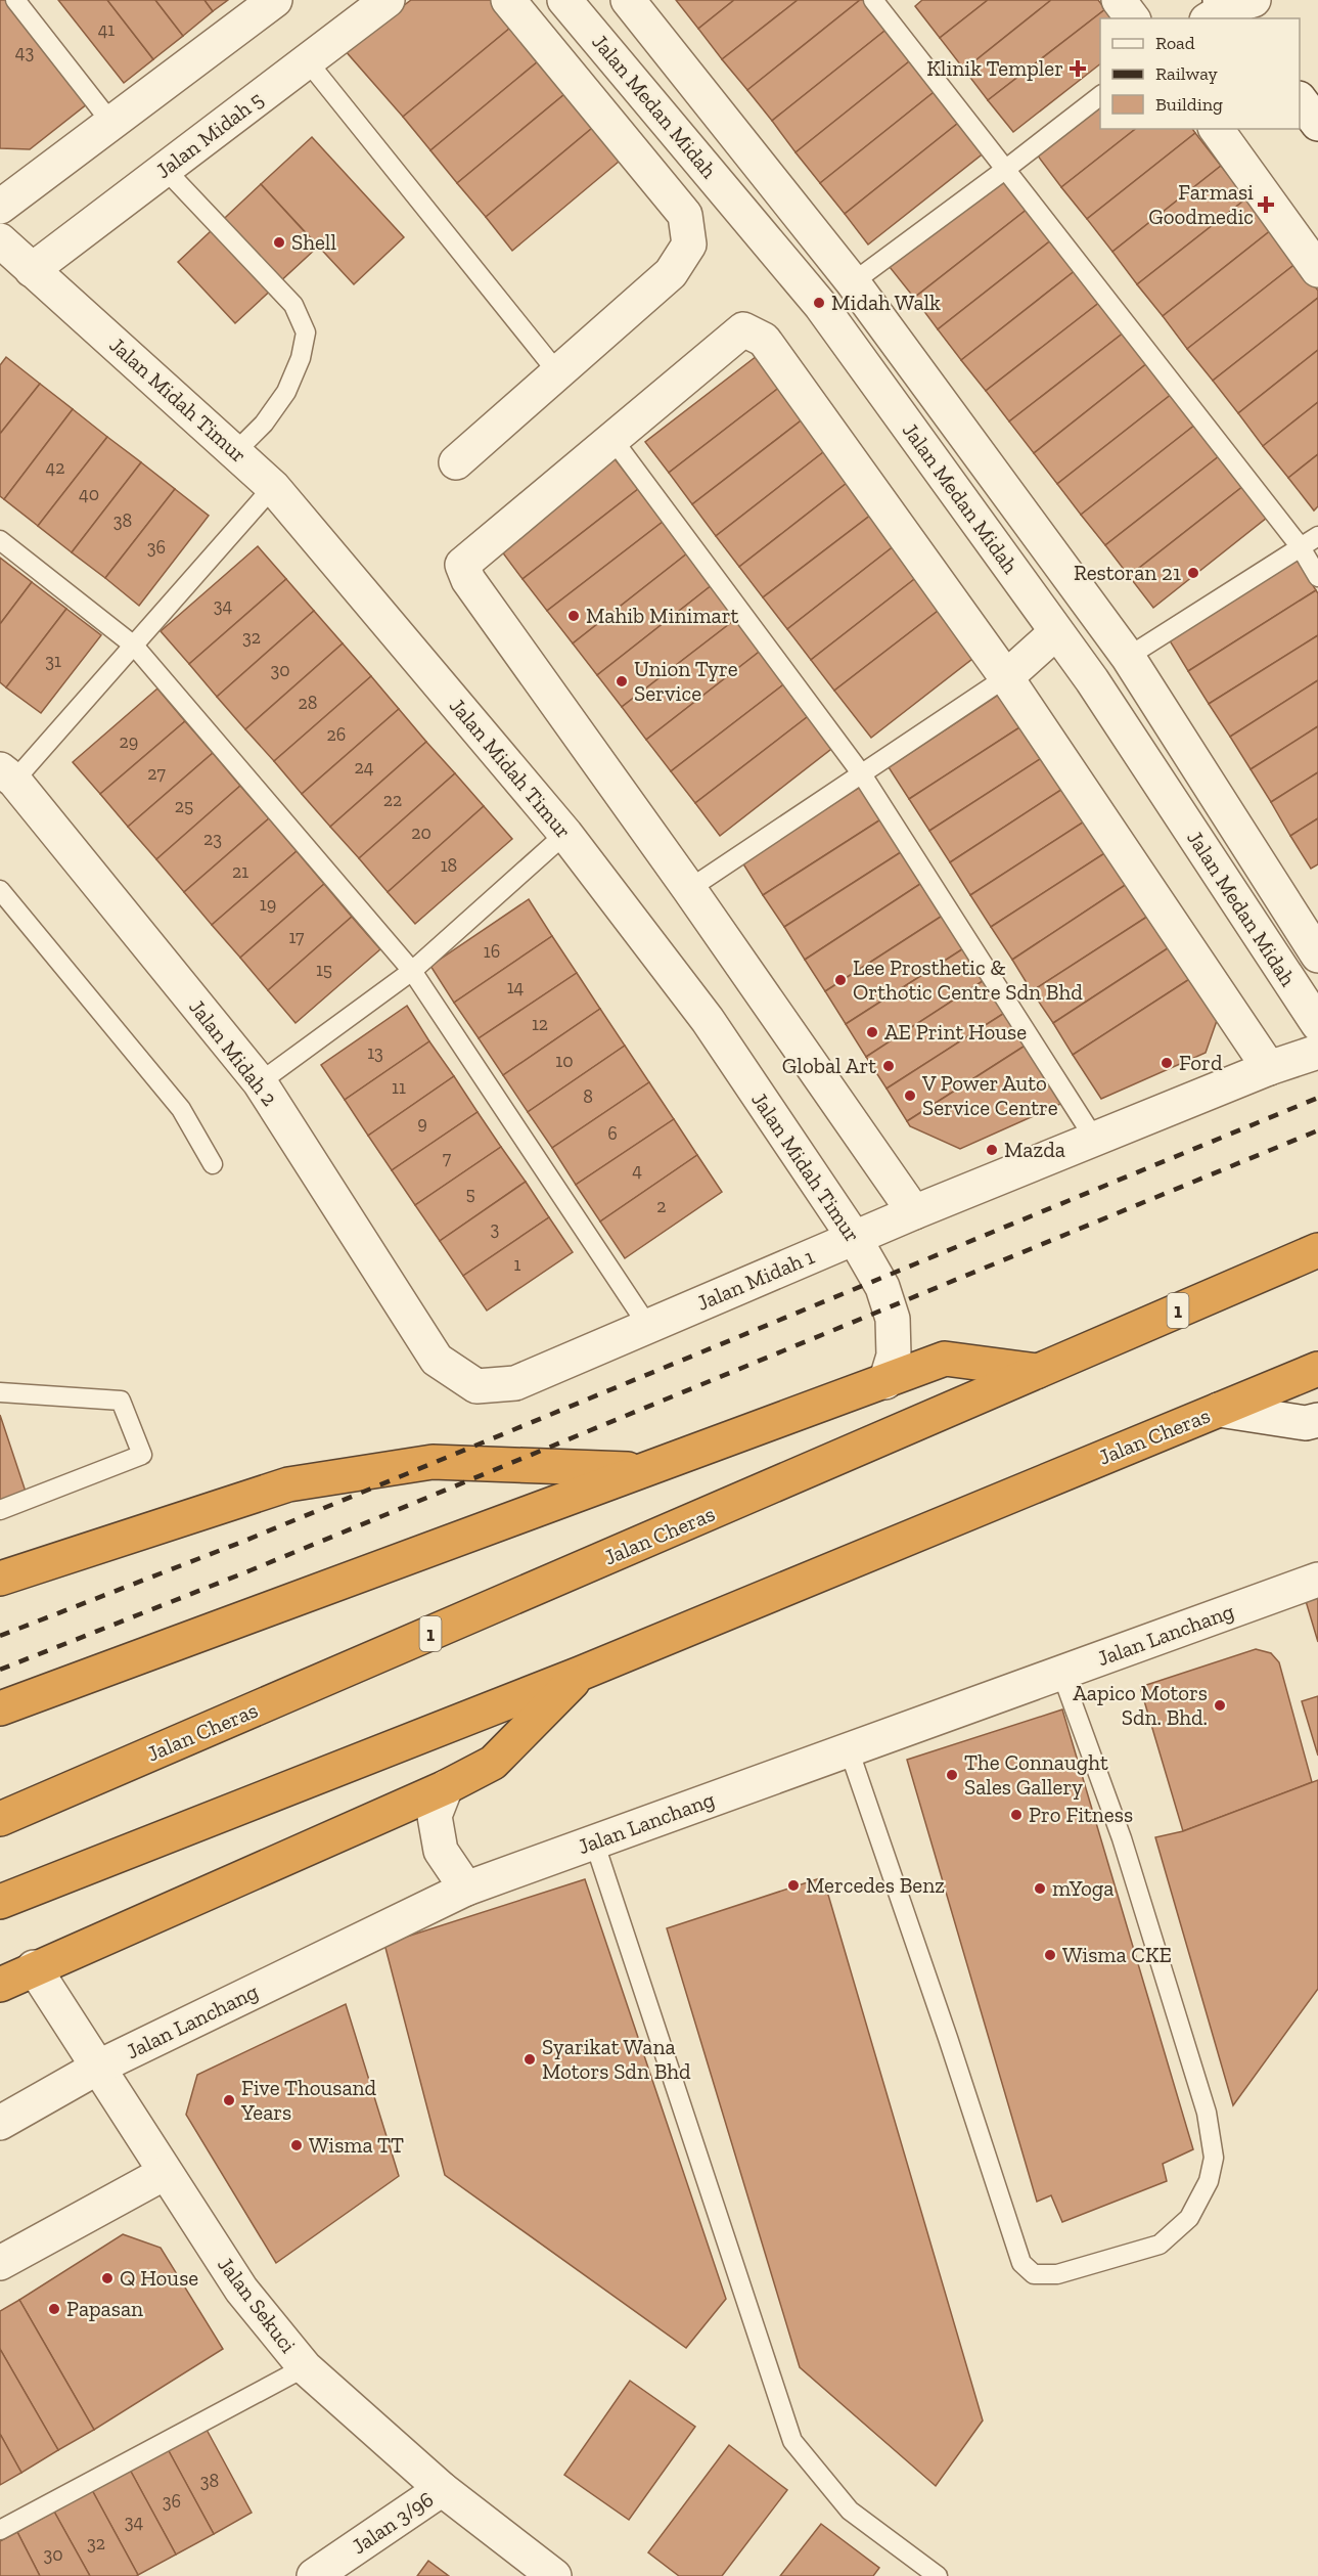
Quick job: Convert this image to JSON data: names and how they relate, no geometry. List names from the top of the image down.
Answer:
{
  "streets": {
    "highway": ["1", "Jalan Cheras"],
    "street": [
      "Jalan Medan Midah",
      "Jalan Midah 5",
      "Jalan Midah Timur",
      "Jalan Midah 2",
      "Jalan Midah 1",
      "Jalan Lanchang",
      "Jalan Sekuci",
      "Jalan 3/96"
    ]
  },
  "crossings": [
    ["Jalan Midah 5", "Jalan Midah Timur"],
    ["Jalan Midah Timur", "Jalan Midah 1"],
    ["Jalan Midah 2", "Jalan Midah 1"],
    ["Jalan Lanchang", "Jalan Sekuci"],
    ["Jalan Sekuci", "Jalan 3/96"]
  ],
  "places": {
    "health": ["Klinik Templer", "Farmasi Goodmedic"],
    "other": [
      "Shell",
      "Midah Walk",
      "Restoran 21",
      "Mahib Minimart",
      "Union Tyre Service",
      "Lee Prosthetic & Orthotic Centre Sdn Bhd",
      "AE Print House",
      "Ford",
      "Global Art",
      "V Power Auto Service Centre",
      "Mazda",
      "Aapico Motors Sdn. Bhd.",
      "The Connaught Sales Gallery",
      "Pro Fitness",
      "Mercedes Benz",
      "mYoga",
      "Wisma CKE",
      "Syarikat Wana Motors Sdn Bhd",
      "Five Thousand Years",
      "Wisma TT",
      "Q House",
      "Papasan"
    ]
  },
  "house_numbers": [
    "41",
    "43",
    "42",
    "40",
    "38",
    "36",
    "34",
    "32",
    "31",
    "30",
    "28",
    "26",
    "29",
    "24",
    "27",
    "22",
    "25",
    "20",
    "23",
    "18",
    "21",
    "19",
    "17",
    "16",
    "15",
    "14",
    "12",
    "13",
    "10",
    "11",
    "8",
    "9",
    "6",
    "7",
    "4",
    "5",
    "2",
    "3",
    "1",
    "38",
    "36",
    "34",
    "32",
    "30"
  ],
  "legend": ["Road", "Railway", "Building"]
}
